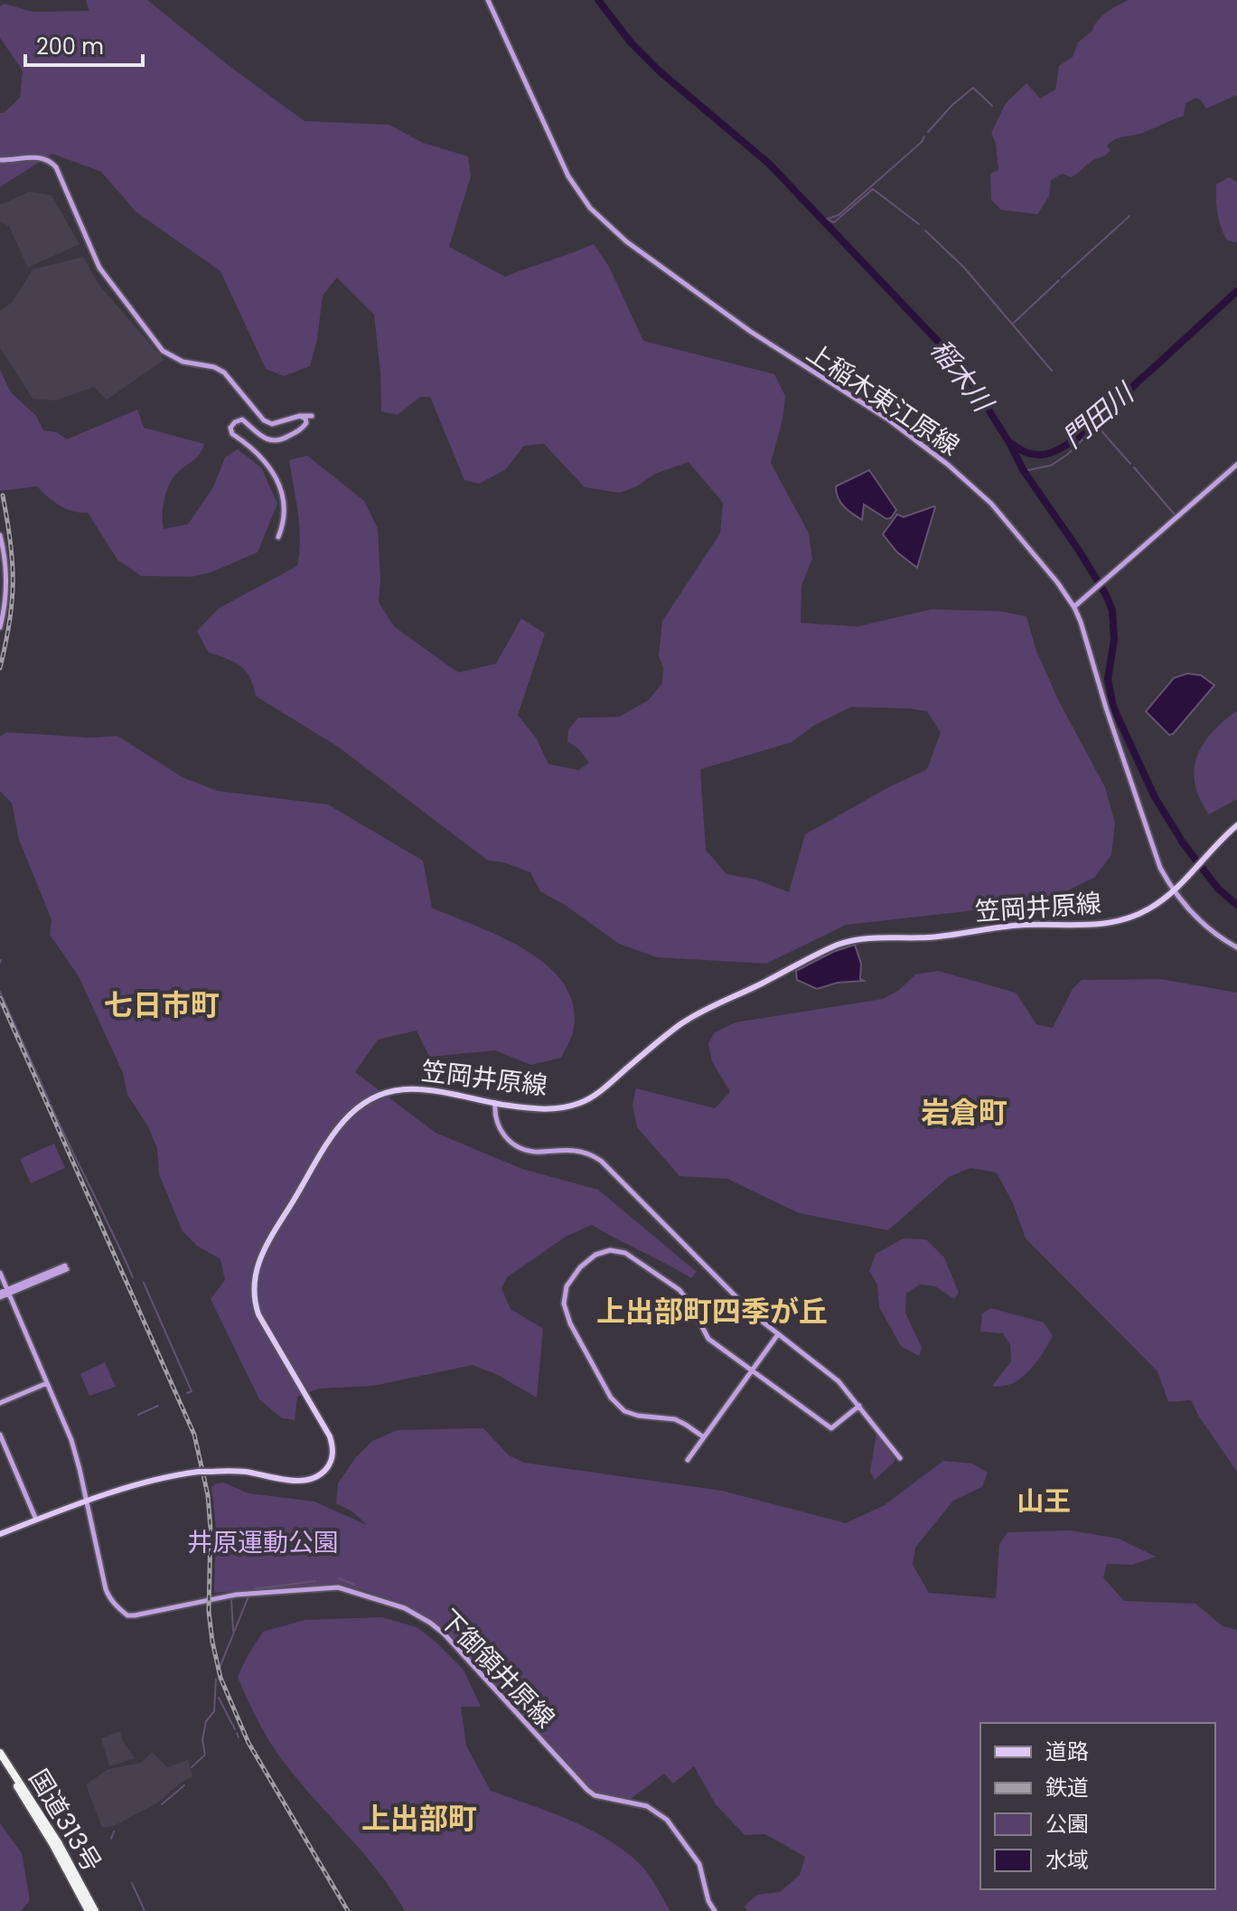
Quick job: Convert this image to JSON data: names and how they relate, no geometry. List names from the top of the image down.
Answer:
{
  "streets": {
    "highway": ["国道313号"],
    "main road": ["笠岡井原線"],
    "street": ["上稲木東江原線", "下御領井原線"]
  },
  "crossings": [
    ["上稲木東江原線", "笠岡井原線"],
    ["笠岡井原線", "下御領井原線"]
  ],
  "districts": [
    "七日市町",
    "岩倉町",
    "上出部町四季が丘",
    "山王",
    "上出部町"
  ],
  "water": ["稲木川", "門田川"],
  "parks": ["井原運動公園"],
  "legend": [
    "道路",
    "鉄道",
    "公園",
    "水域"
  ],
  "scale_bar": "200 m"
}
